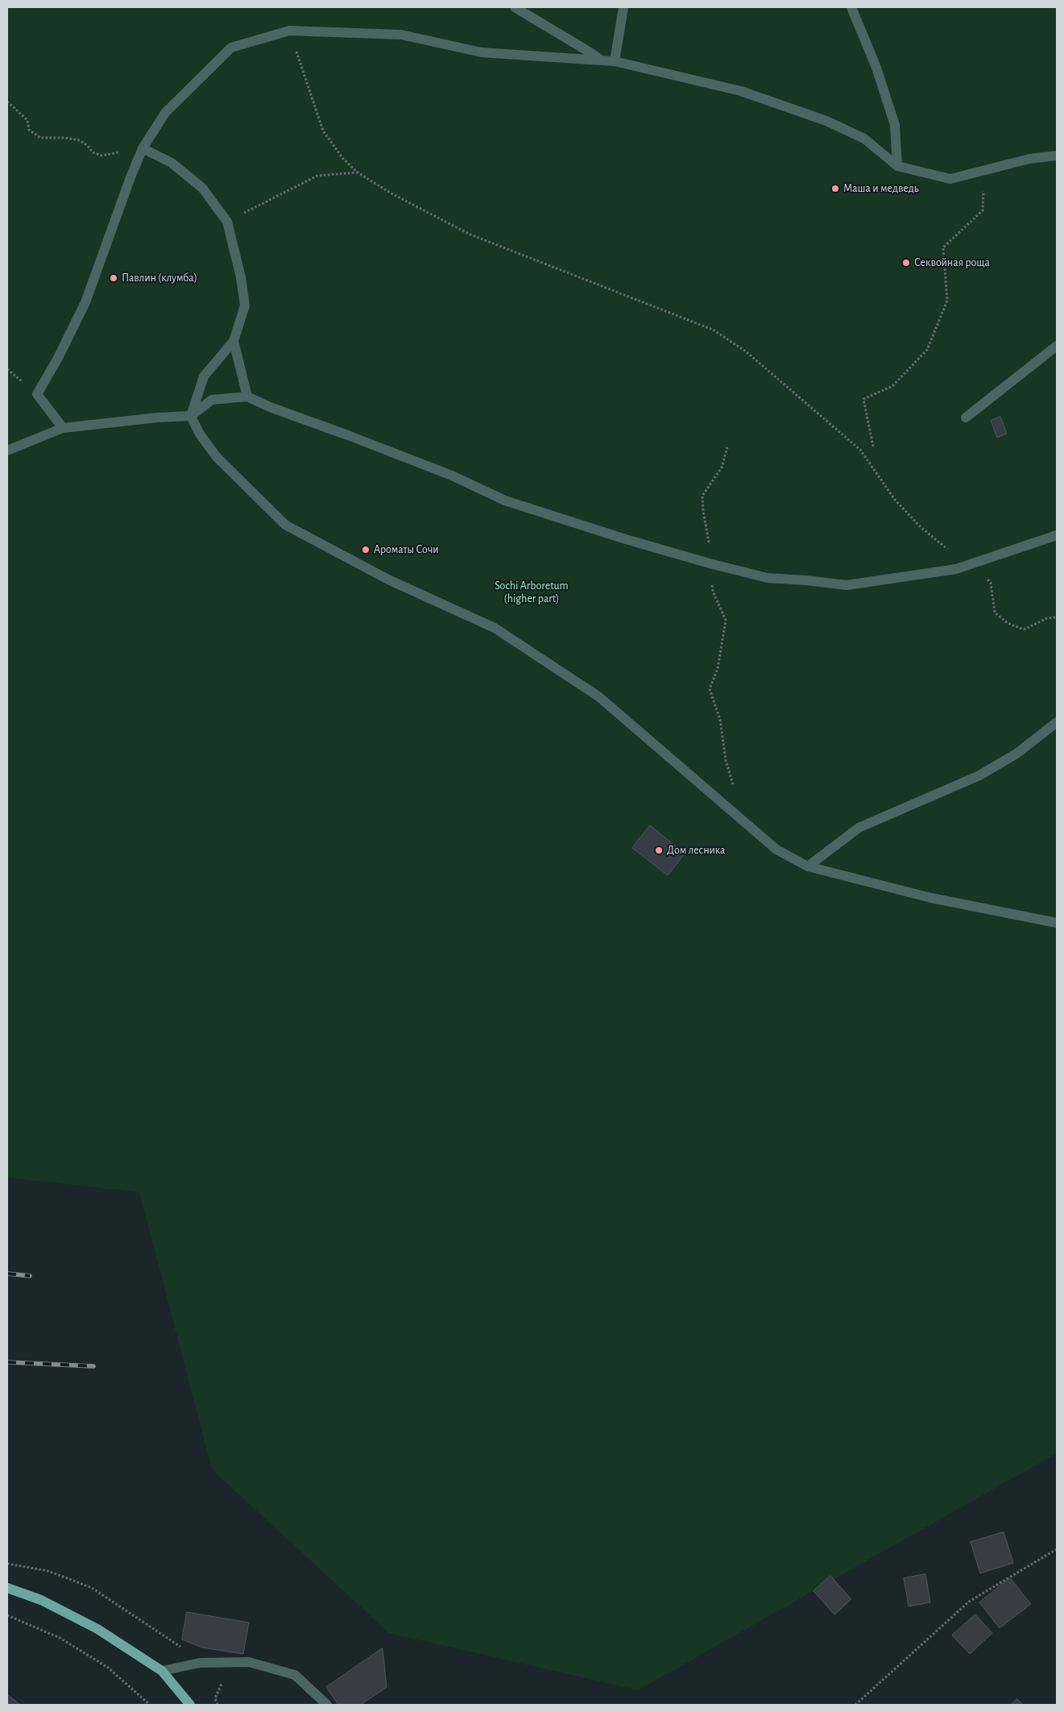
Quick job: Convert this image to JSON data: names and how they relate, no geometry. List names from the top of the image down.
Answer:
{
  "parks": ["Sochi Arboretum (higher part)"],
  "places": [
    "Маша и медведь",
    "Секвойная роща",
    "Павлин (клумба)",
    "Ароматы Сочи",
    "Дом лесника"
  ]
}
